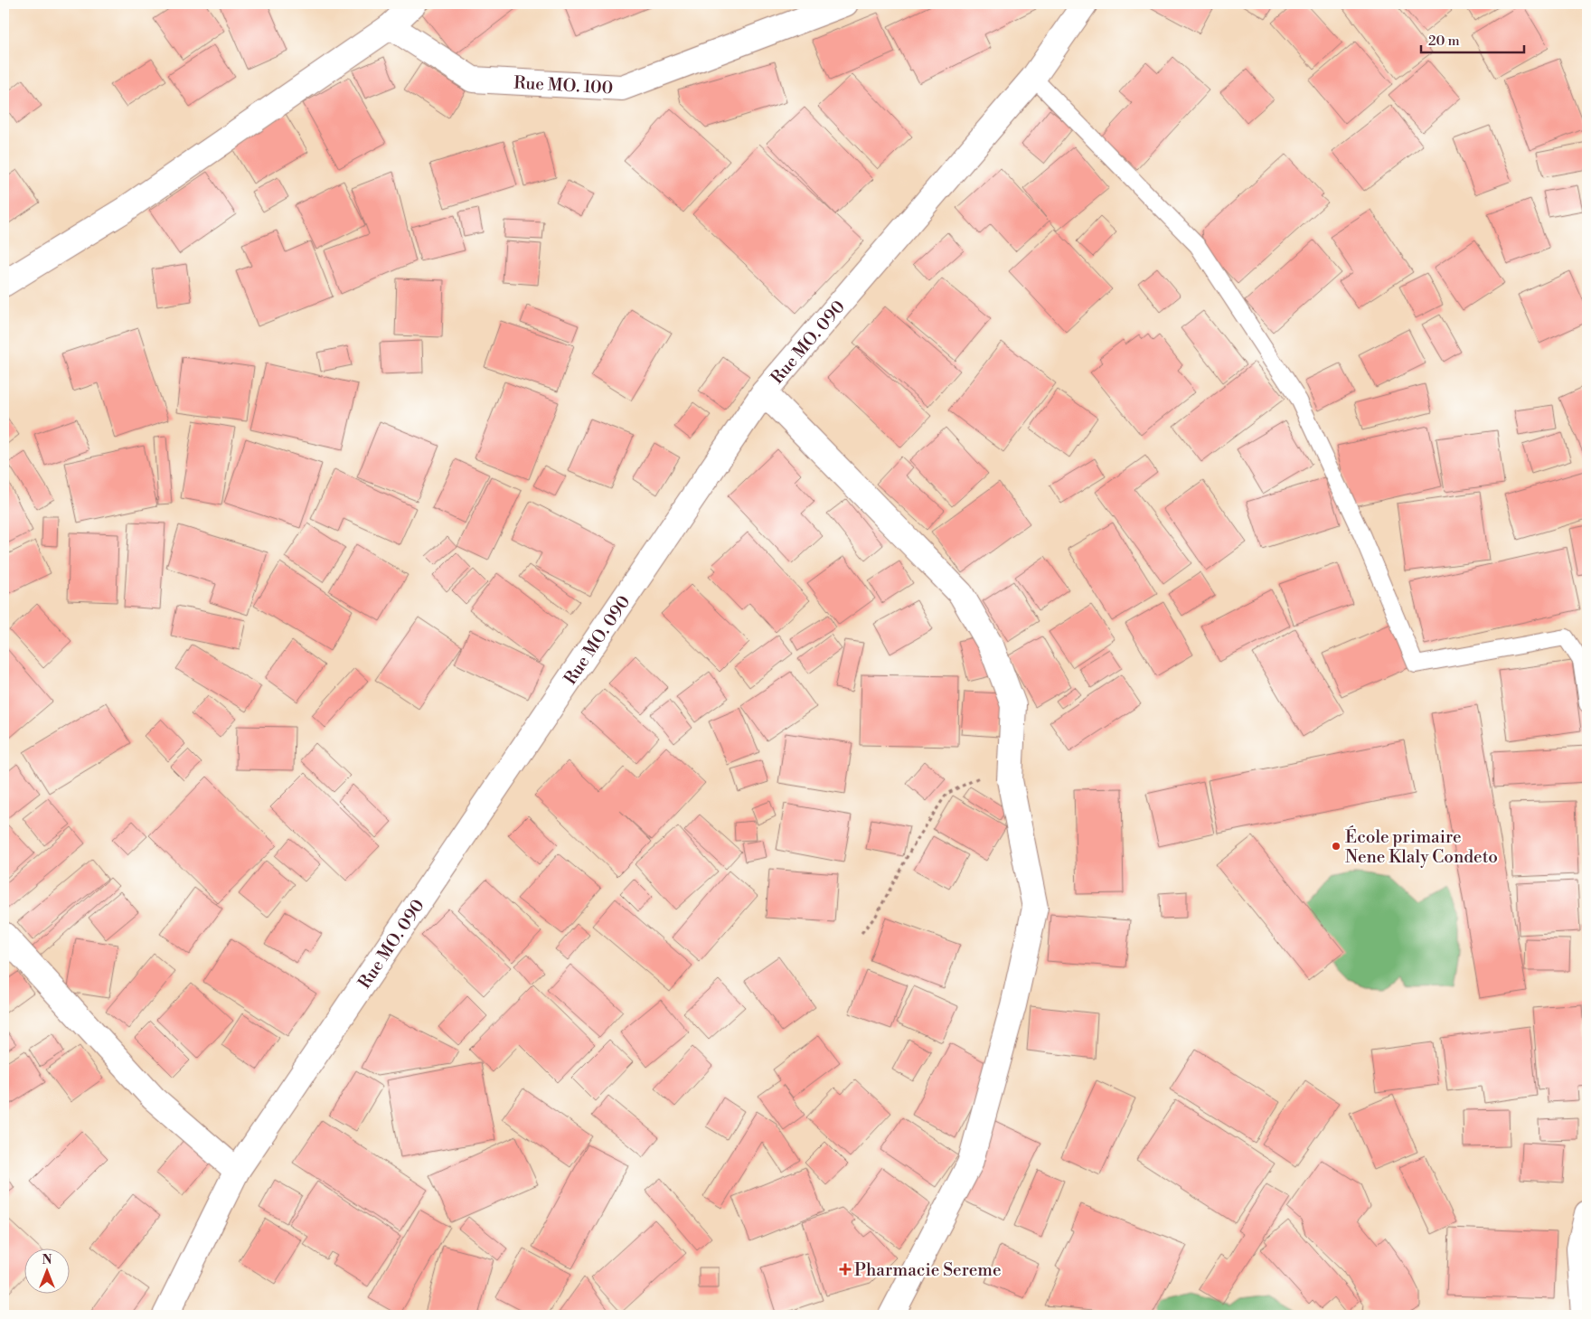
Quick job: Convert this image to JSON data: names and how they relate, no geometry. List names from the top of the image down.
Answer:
{
  "streets": {
    "street": ["Rue MO. 100", "Rue MO. 090"]
  },
  "places": {
    "other": ["École primaire Nene Klaly Condeto"],
    "health": ["Pharmacie Sereme"]
  },
  "scale_bar": "20 m",
  "north": "top"
}
